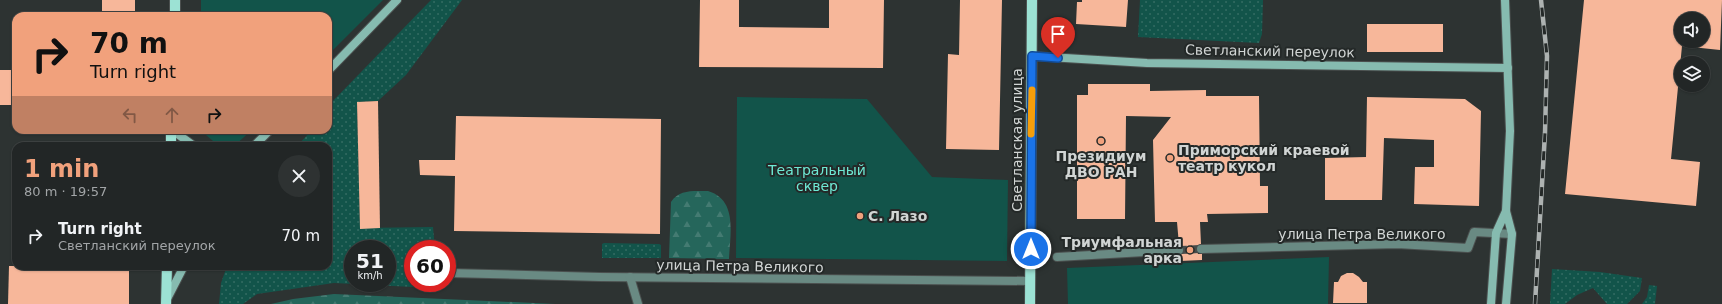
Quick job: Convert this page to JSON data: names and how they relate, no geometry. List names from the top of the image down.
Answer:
{
  "streets": {
    "main road": ["Светланский переулок", "Светланская улица"],
    "street": ["улица Петра Великого"]
  },
  "crossings": [
    ["Светланский переулок", "Светланская улица"],
    ["Светланская улица", "улица Петра Великого"]
  ],
  "parks": ["Театральный сквер"],
  "places": [
    "Президиум ДВО РАН",
    "Приморский краевой театр кукол",
    "С. Лазо",
    "Триумфальная арка"
  ],
  "page": {
    "turn": ["70 m", "Turn right"],
    "heading": ["1 min", "80 m · 19:57"],
    "list": [
      {
        "name": "Turn right",
        "note": "Светланский переулок",
        "value": "70 m"
      }
    ],
    "speed": "51 km/h",
    "limit": "60"
  }
}
